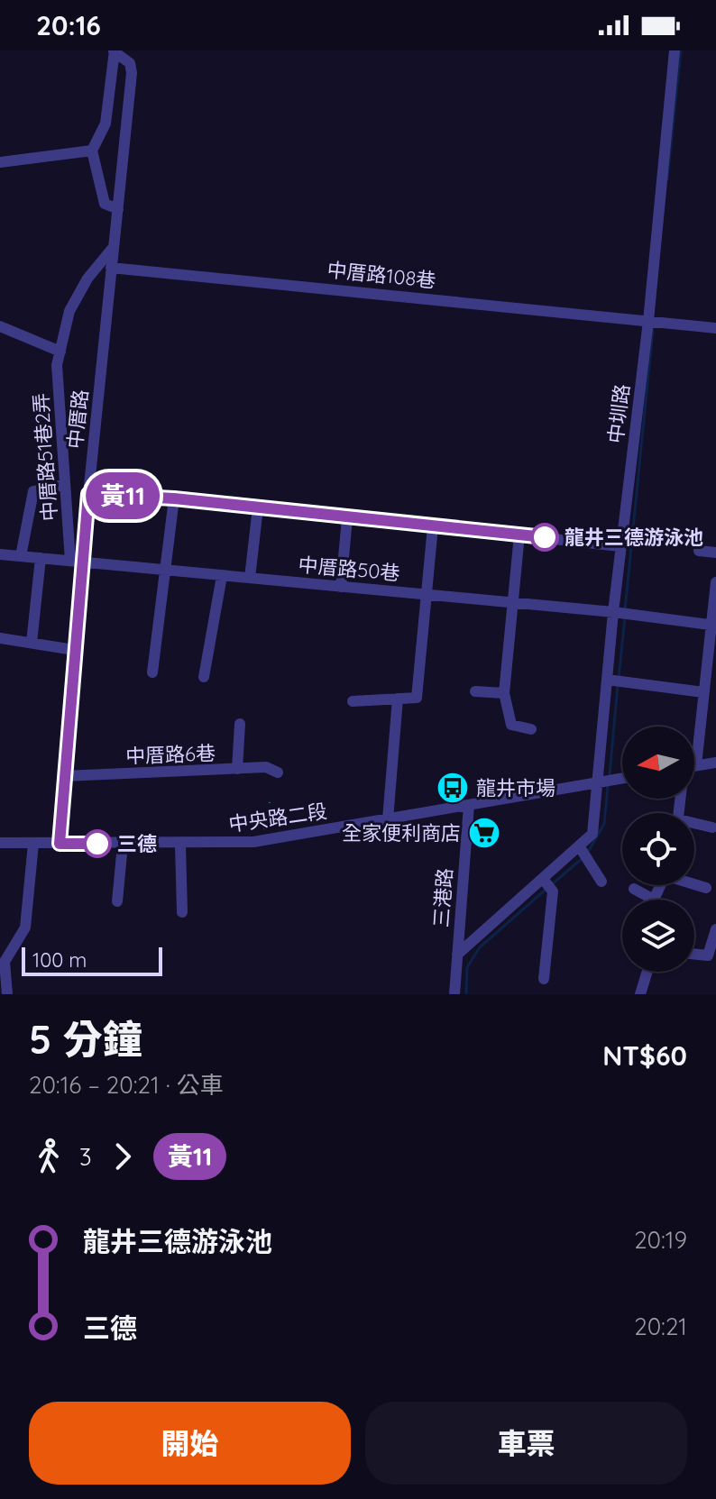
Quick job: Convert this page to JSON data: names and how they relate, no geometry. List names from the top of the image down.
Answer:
{
  "streets": {
    "street": [
      "中厝路108巷",
      "中圳路",
      "中厝路",
      "中厝路51巷2弄",
      "中厝路50巷",
      "中厝路6巷",
      "中央路二段",
      "三港路"
    ]
  },
  "crossings": [
    ["中厝路108巷", "中圳路"],
    ["中厝路108巷", "中厝路"],
    ["中圳路", "中厝路50巷"],
    ["中圳路", "中央路二段"],
    ["中厝路", "中厝路51巷2弄"],
    ["中厝路", "中厝路50巷"],
    ["中厝路", "中厝路6巷"],
    ["中厝路", "中央路二段"],
    ["中厝路51巷2弄", "中厝路50巷"],
    ["中央路二段", "三港路"]
  ],
  "places": {
    "other": ["龍井三德游泳池", "三德"],
    "bus stop": ["龍井市場"],
    "supermarket": ["全家便利商店"]
  },
  "lines": ["bus line 黃11"],
  "scale_bar": "100 m",
  "north": "left",
  "page": {
    "status": "20:16",
    "on_map": "黃11",
    "scale": "100 m",
    "heading": ["5 分鐘", "20:16 – 20:21 · 公車", "NT$60"],
    "legs": ["3", "黃11"],
    "list": [
      {
        "name": "龍井三德游泳池",
        "value": "20:19"
      },
      {
        "name": "三德",
        "value": "20:21"
      }
    ],
    "buttons": ["開始", "車票"]
  }
}
